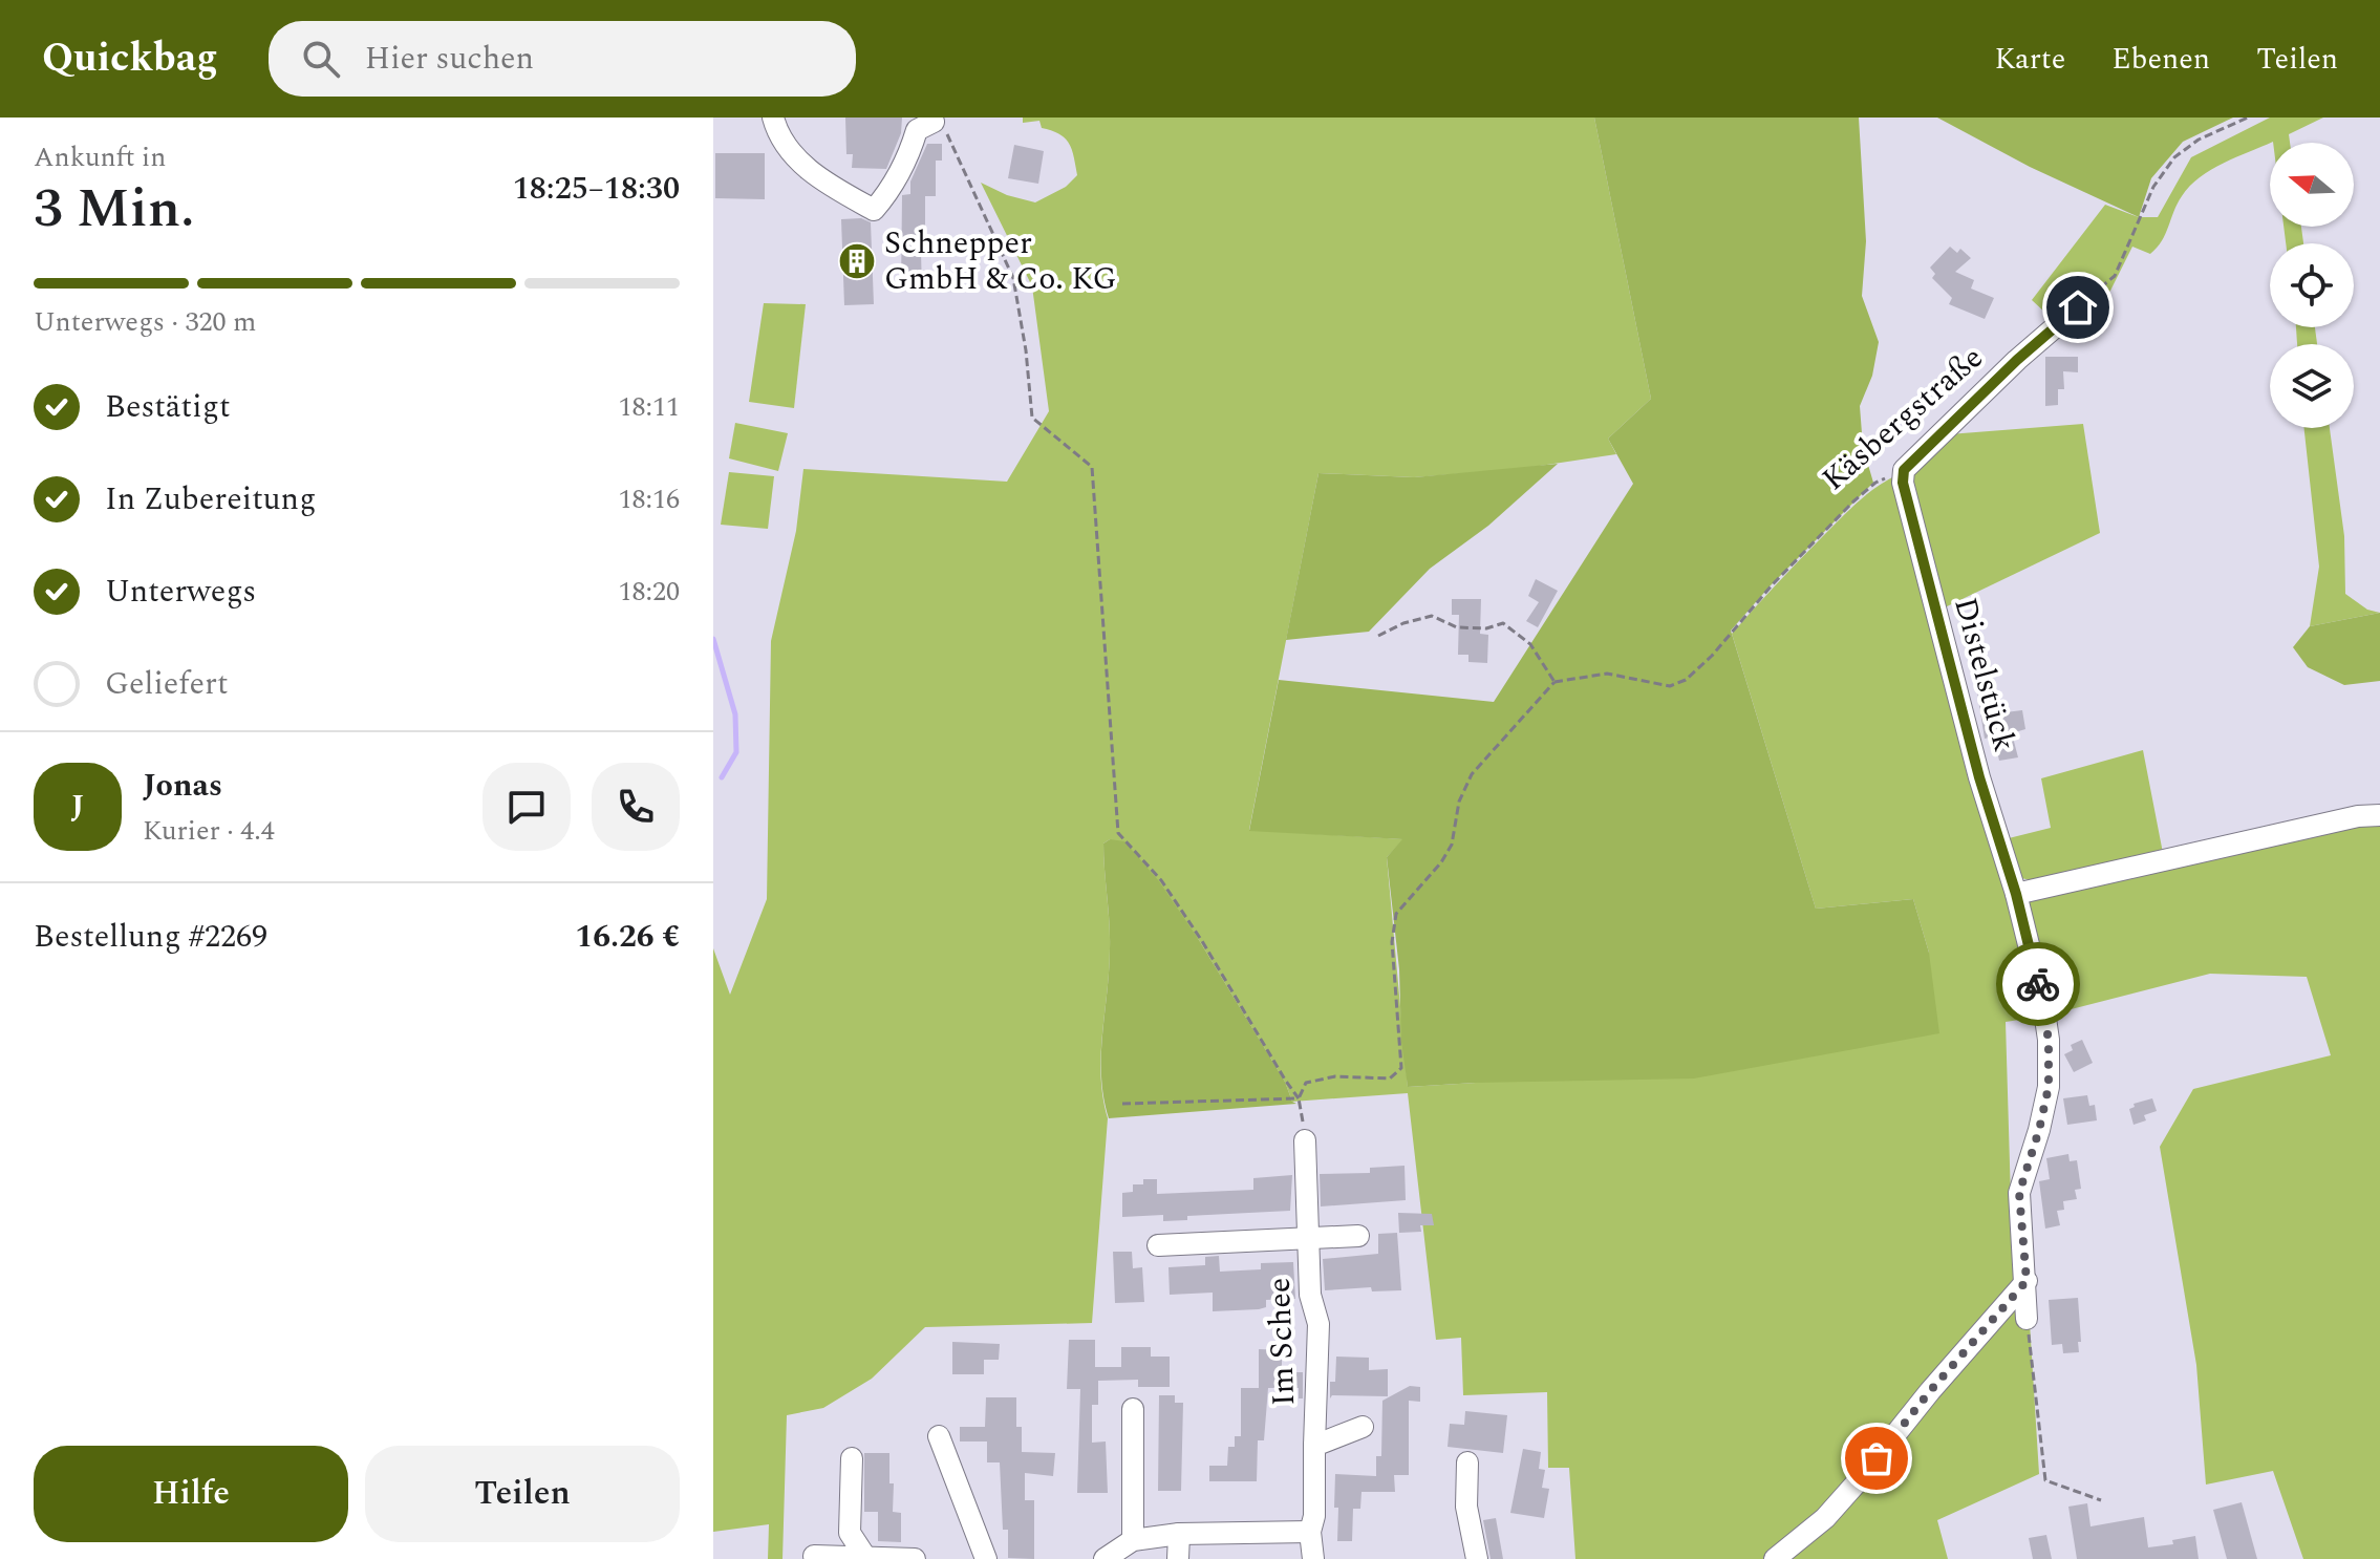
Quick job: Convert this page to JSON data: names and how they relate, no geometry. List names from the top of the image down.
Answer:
{
  "streets": {
    "street": ["Käsbergstraße", "Distelstück", "Im Schee"]
  },
  "crossings": [
    ["Käsbergstraße", "Distelstück"]
  ],
  "places": {
    "building": ["Schnepper GmbH & Co. KG"]
  },
  "north": "left",
  "page": {
    "header": "Quickbag",
    "search": "Hier suchen",
    "nav": ["Karte", "Ebenen", "Teilen"],
    "heading": ["3 Min.", "Ankunft in", "18:25–18:30"],
    "panel": [
      "Jonas",
      "Kurier · 4.4",
      "Bestellung #2269",
      "16.26 €"
    ],
    "bar": "Unterwegs · 320 m",
    "list": [
      ["Bestätigt", "18:11"],
      ["In Zubereitung", "18:16"],
      ["Unterwegs", "18:20"],
      "Geliefert"
    ],
    "round": "J",
    "buttons": ["Hilfe", "Teilen"]
  }
}
